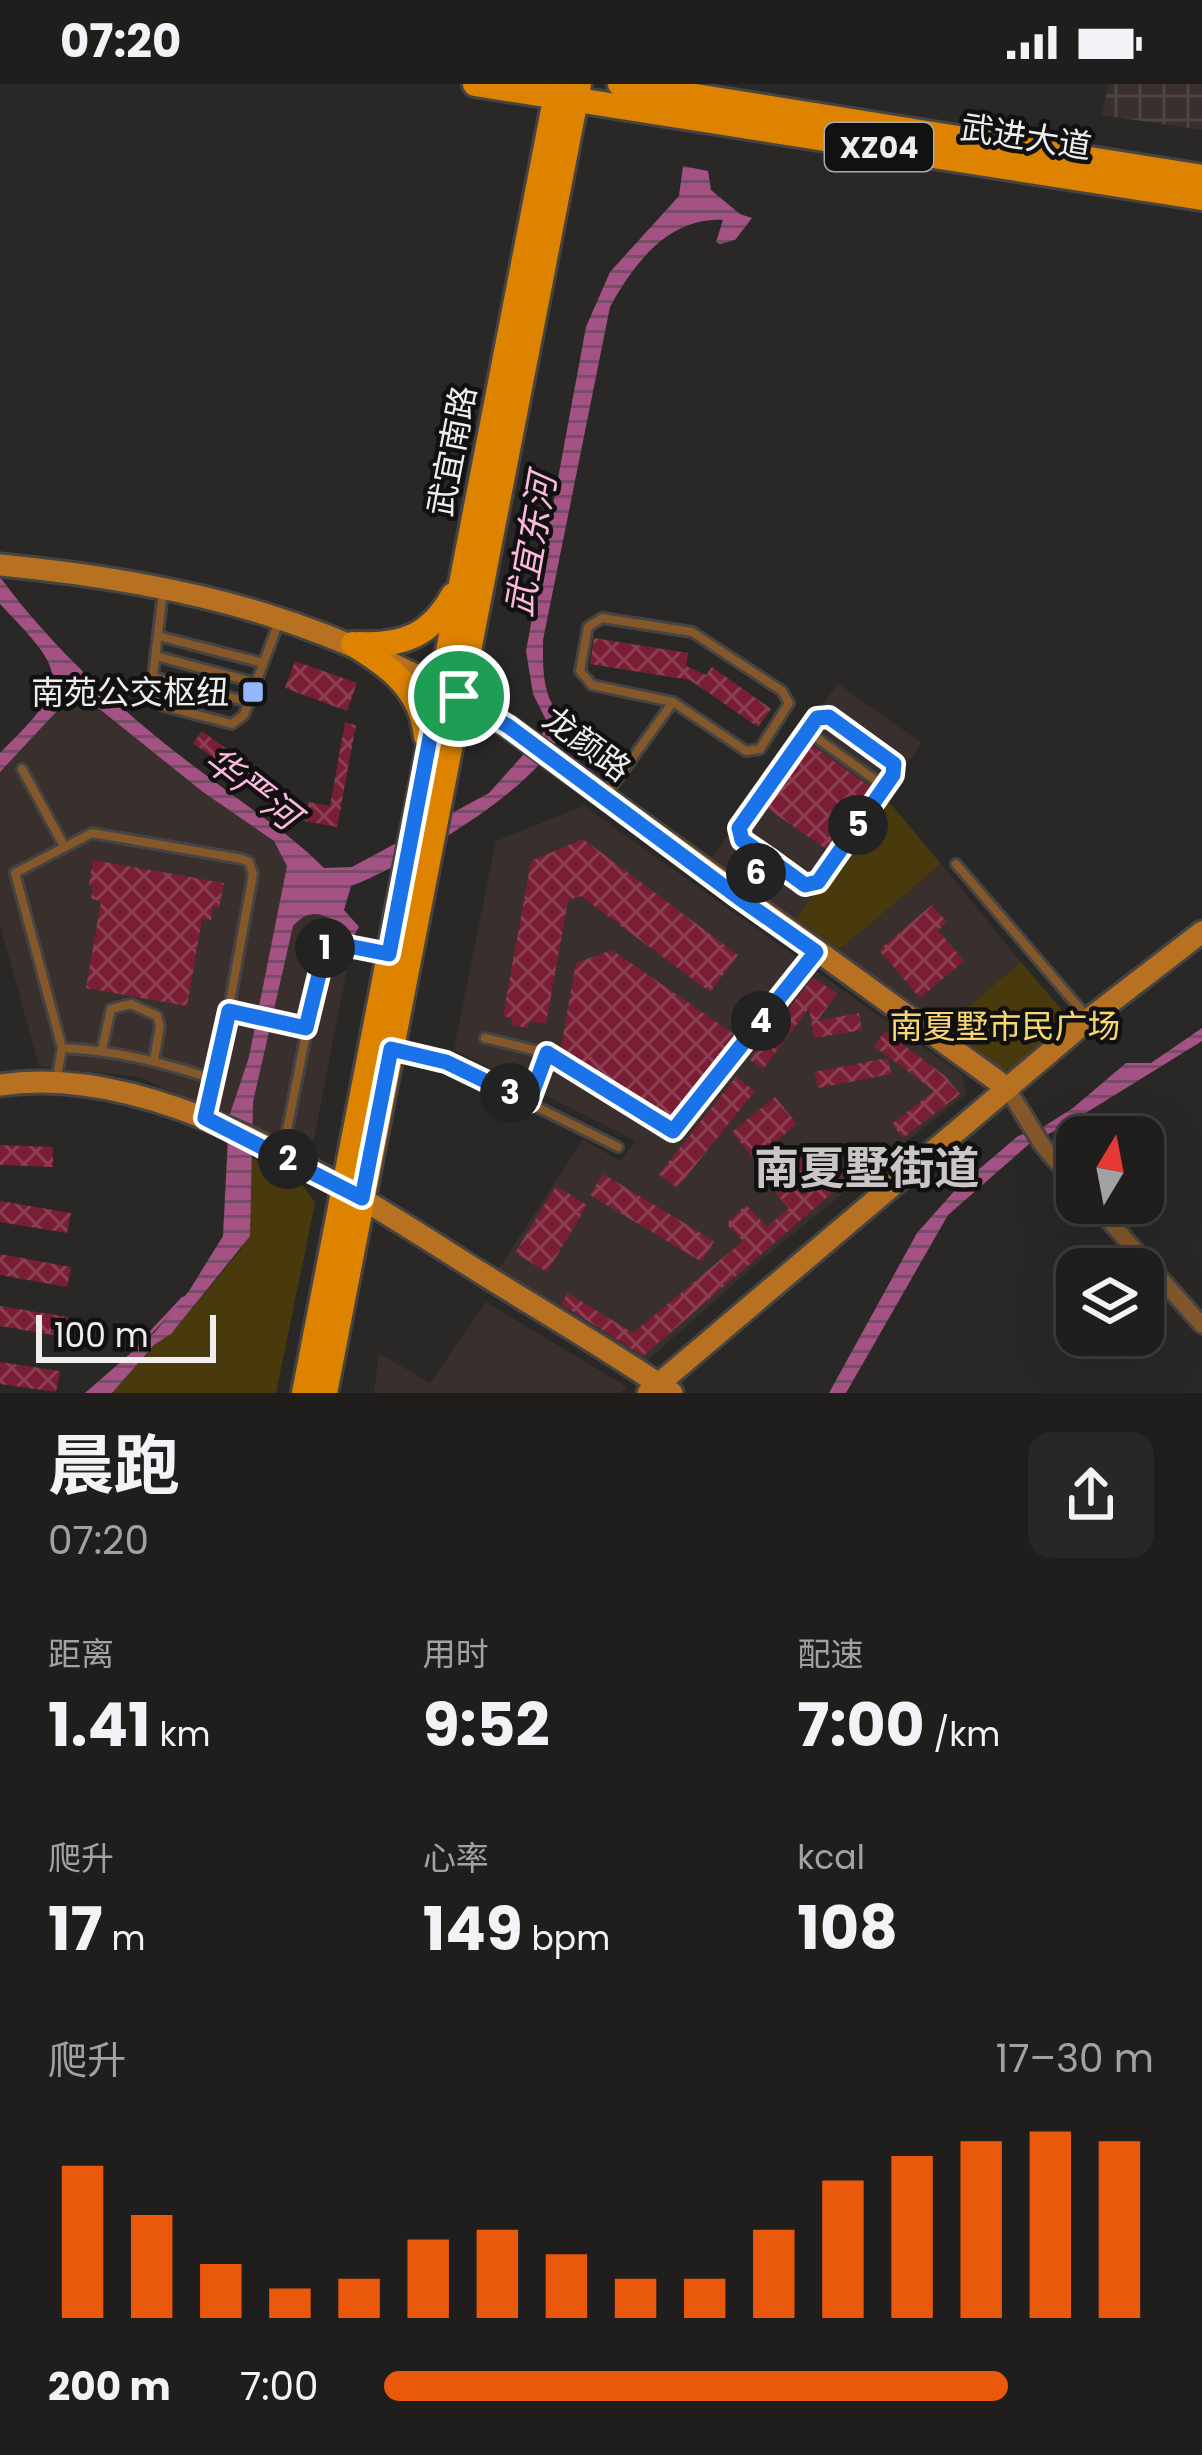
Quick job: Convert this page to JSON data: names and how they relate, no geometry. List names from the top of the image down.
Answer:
{
  "streets": {
    "main road": ["武进大道", "XZ04", "武宜南路"],
    "street": ["龙颜路"]
  },
  "crossings": [
    ["武进大道", "XZ04"],
    ["武进大道", "武宜南路"],
    ["XZ04", "武宜南路"],
    ["武宜南路", "龙颜路"]
  ],
  "districts": ["南夏墅街道"],
  "water": ["武宜东河", "华严河"],
  "parks": ["南夏墅市民广场"],
  "places": {
    "transit": ["南苑公交枢纽"]
  },
  "scale_bar": "100 m",
  "north": "top",
  "page": {
    "status": "07:20",
    "pins": [
      "5",
      "6",
      "1",
      "4",
      "3",
      "2"
    ],
    "scale": "100 m",
    "heading": ["晨跑", "07:20"],
    "stats": [
      ["距离", "1.41 km"],
      ["用时", "9:52"],
      ["配速", "7:00 /km"],
      ["爬升", "17 m"],
      ["心率", "149 bpm"],
      ["kcal", "108"]
    ],
    "chart": ["爬升", "17–30 m"],
    "list": [
      {
        "name": "200 m",
        "note": "7:00"
      }
    ]
  }
}
